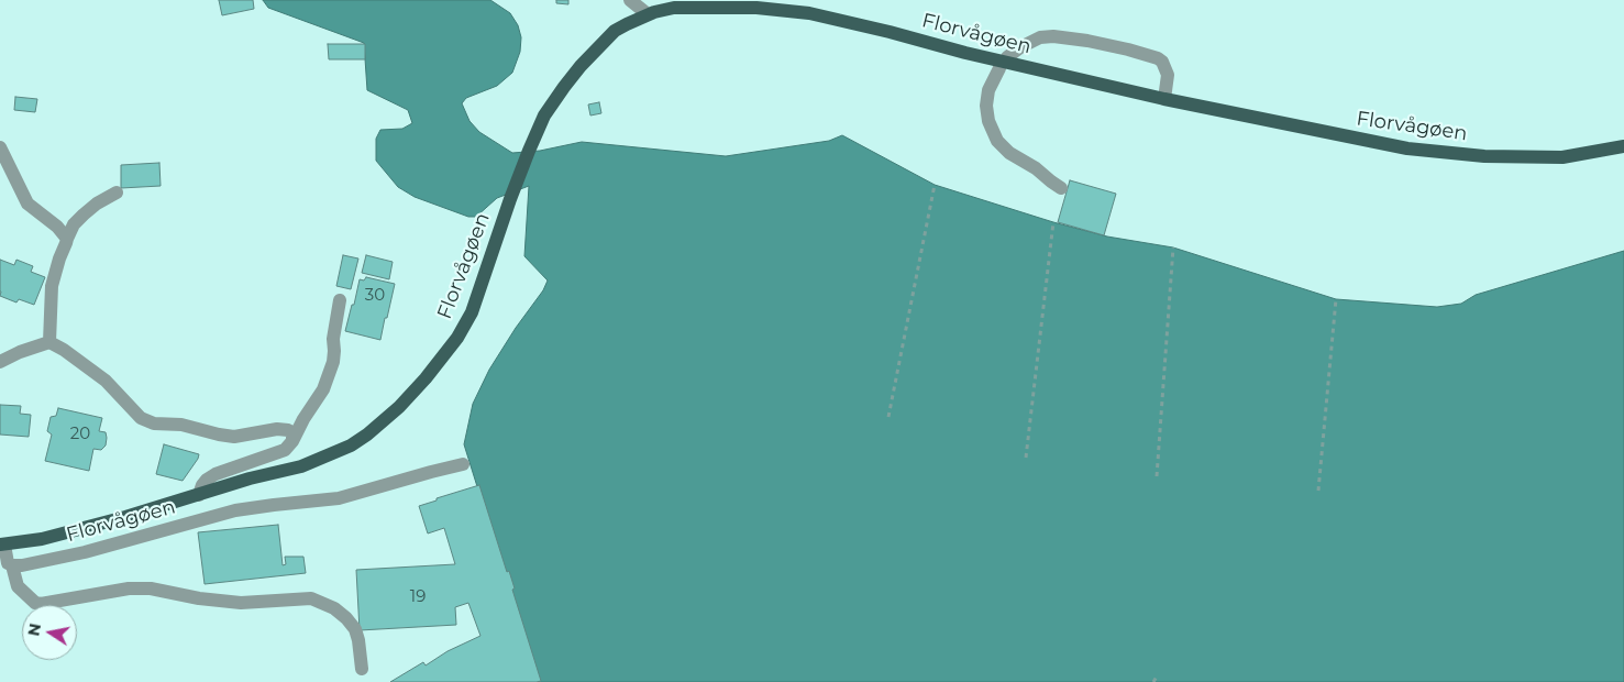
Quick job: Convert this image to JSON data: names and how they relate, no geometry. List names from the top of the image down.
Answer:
{
  "streets": {
    "main road": ["Florvågøen"]
  },
  "house_numbers": ["30", "20", "19"],
  "north": "left"
}
